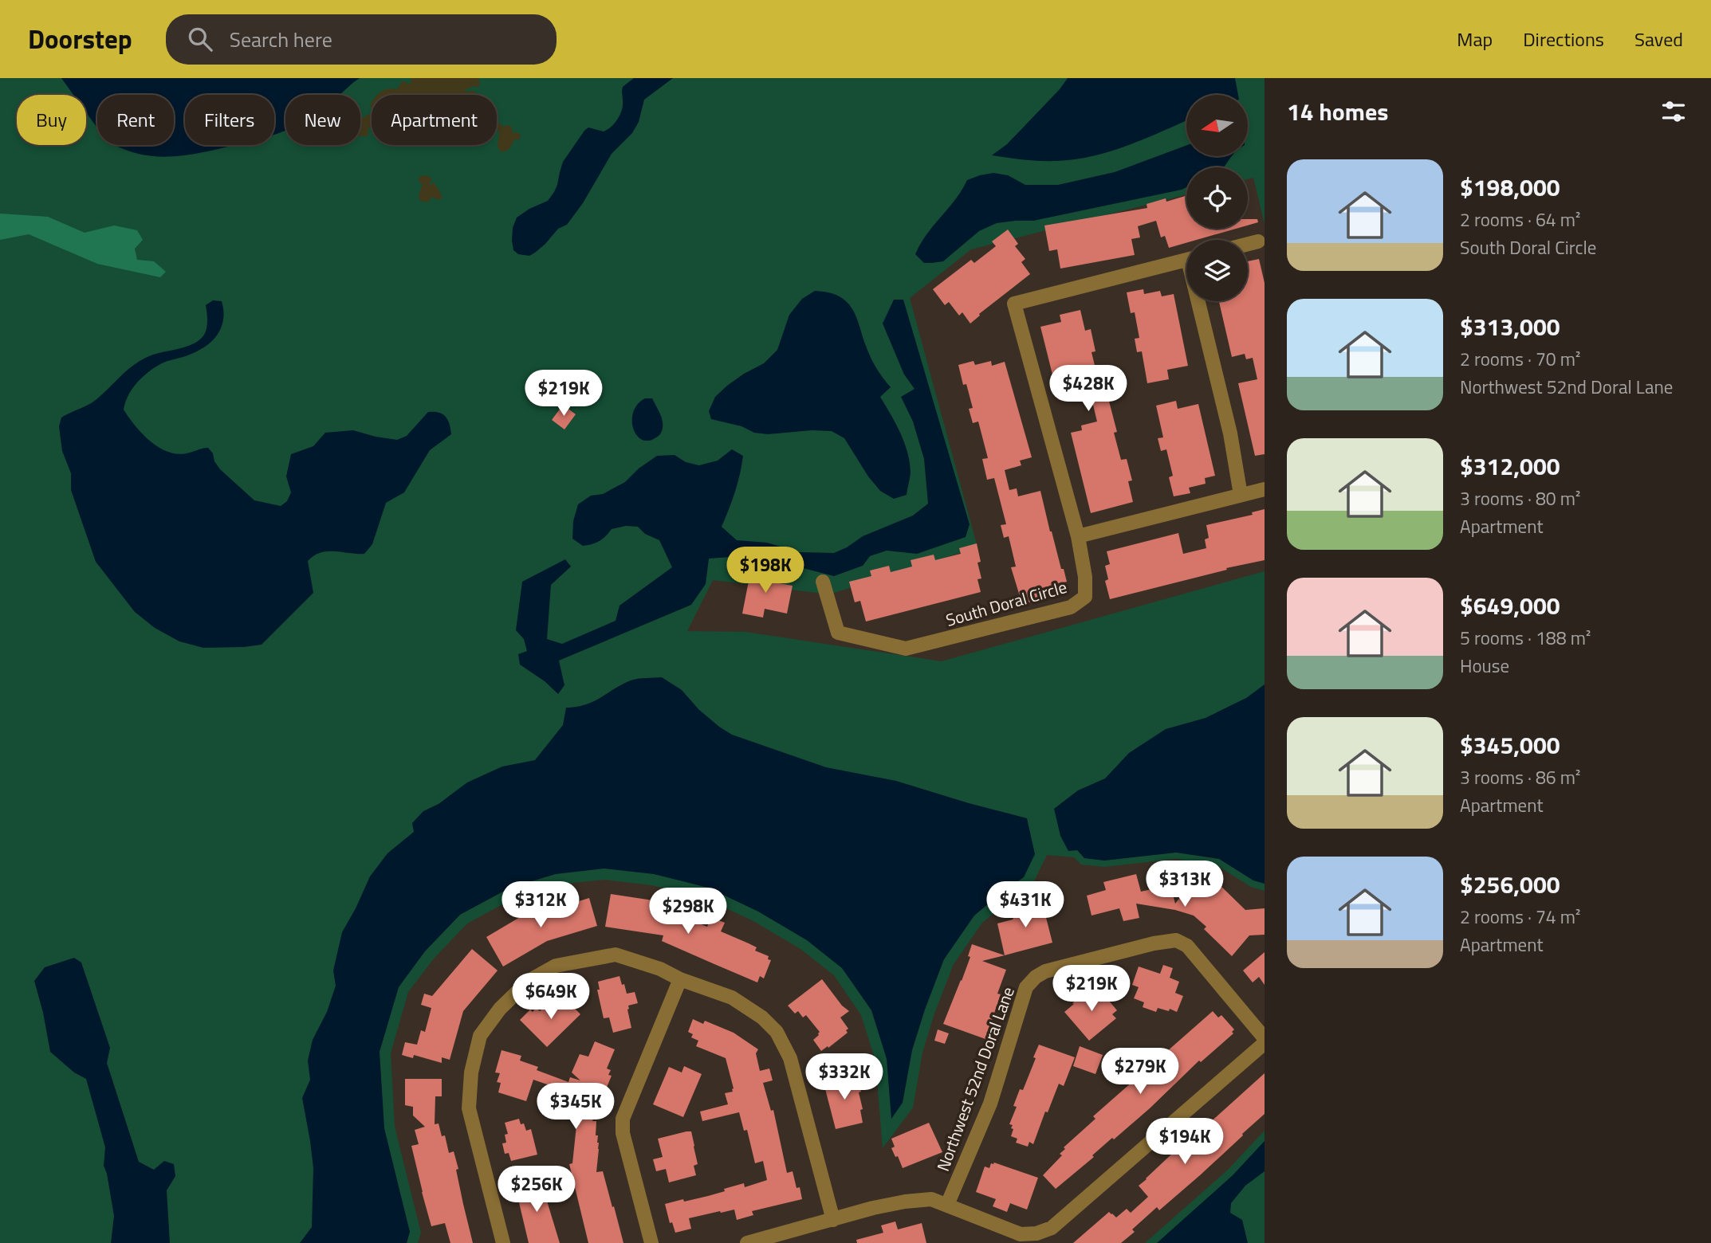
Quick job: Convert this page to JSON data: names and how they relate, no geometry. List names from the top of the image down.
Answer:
{
  "streets": {
    "street": ["South Doral Circle", "Northwest 52nd Doral Lane"]
  },
  "north": "left",
  "page": {
    "header": "Doorstep",
    "search": "Search here",
    "nav": ["Map", "Directions", "Saved"],
    "heading": "14 homes",
    "chip": [
      "Buy",
      "Rent",
      "Filters",
      "New",
      "Apartment"
    ],
    "list": [
      {
        "name": "$198,000",
        "note": "2 rooms · 64 m² · South Doral Circle"
      },
      {
        "name": "$313,000",
        "note": "2 rooms · 70 m² · Northwest 52nd Doral Lane"
      },
      {
        "name": "$312,000",
        "note": "3 rooms · 80 m² · Apartment"
      },
      {
        "name": "$649,000",
        "note": "5 rooms · 188 m² · House"
      },
      {
        "name": "$345,000",
        "note": "3 rooms · 86 m² · Apartment"
      },
      {
        "name": "$256,000",
        "note": "2 rooms · 74 m² · Apartment"
      }
    ],
    "price": [
      "$428K",
      "$219K",
      "$198K",
      "$313K",
      "$312K",
      "$431K",
      "$298K",
      "$219K",
      "$649K",
      "$279K",
      "$332K",
      "$345K",
      "$194K",
      "$256K"
    ]
  }
}
